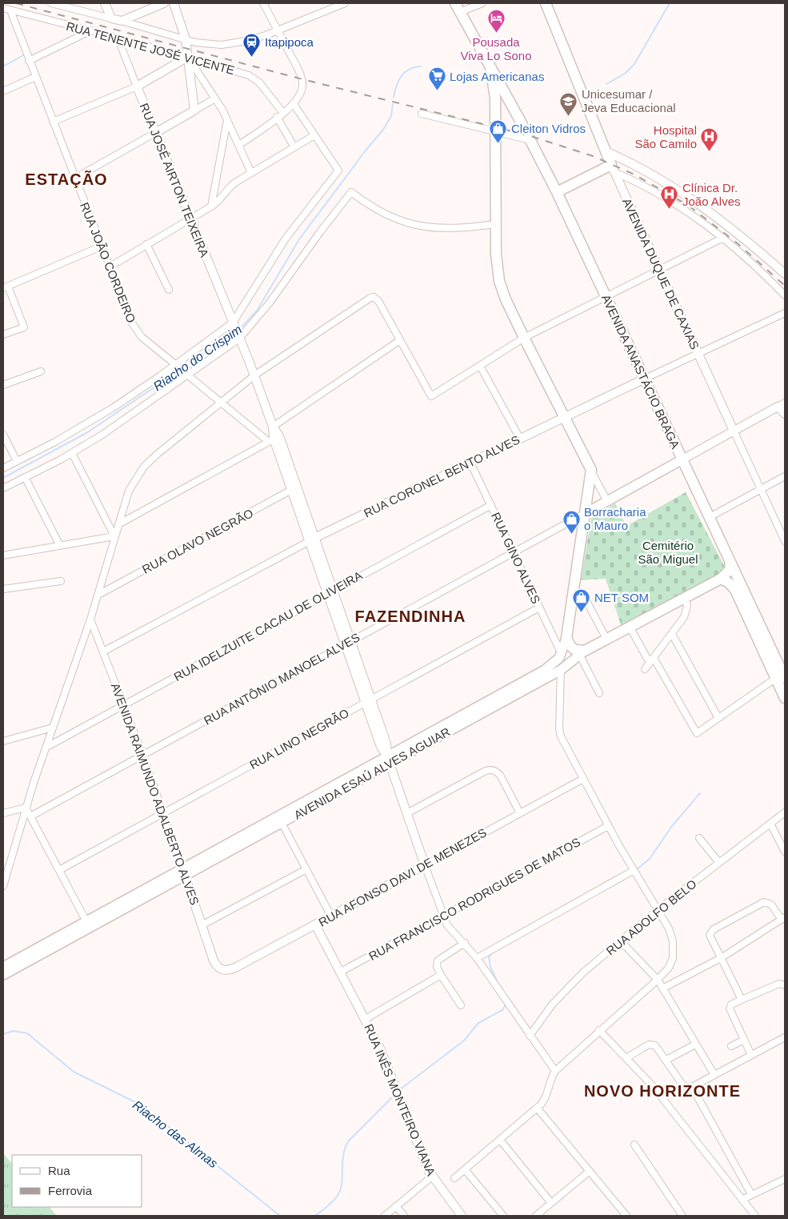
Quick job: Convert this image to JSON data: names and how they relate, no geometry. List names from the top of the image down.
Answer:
{
  "streets": {
    "main road": [
      "AVENIDA DUQUE DE CAXIAS",
      "AVENIDA ANASTÁCIO BRAGA",
      "RUA ANTÔNIO MANOEL ALVES",
      "AVENIDA ESAÚ ALVES AGUIAR"
    ],
    "street": [
      "RUA TENENTE JOSÉ VICENTE",
      "RUA JOSÉ AIRTON TEIXEIRA",
      "RUA JOÃO CORDEIRO",
      "RUA CORONEL BENTO ALVES",
      "RUA OLAVO NEGRÃO",
      "RUA GINO ALVES",
      "RUA IDELZUITE CACAU DE OLIVEIRA",
      "RUA LINO NEGRÃO",
      "AVENIDA RAIMUNDO ADALBERTO ALVES",
      "RUA AFONSO DAVI DE MENEZES",
      "RUA FRANCISCO RODRIGUES DE MATOS",
      "RUA ADOLFO BELO",
      "RUA INÊS MONTEIRO VIANA"
    ]
  },
  "crossings": [
    ["RUA TENENTE JOSÉ VICENTE", "RUA JOSÉ AIRTON TEIXEIRA"],
    ["RUA TENENTE JOSÉ VICENTE", "RUA JOÃO CORDEIRO"],
    ["RUA JOSÉ AIRTON TEIXEIRA", "RUA CORONEL BENTO ALVES"],
    ["RUA JOSÉ AIRTON TEIXEIRA", "RUA OLAVO NEGRÃO"],
    ["RUA JOSÉ AIRTON TEIXEIRA", "RUA IDELZUITE CACAU DE OLIVEIRA"],
    ["RUA JOSÉ AIRTON TEIXEIRA", "RUA ANTÔNIO MANOEL ALVES"],
    ["RUA JOSÉ AIRTON TEIXEIRA", "RUA LINO NEGRÃO"],
    ["RUA JOSÉ AIRTON TEIXEIRA", "AVENIDA ESAÚ ALVES AGUIAR"],
    ["RUA JOSÉ AIRTON TEIXEIRA", "RUA AFONSO DAVI DE MENEZES"],
    ["AVENIDA DUQUE DE CAXIAS", "RUA CORONEL BENTO ALVES"],
    ["AVENIDA DUQUE DE CAXIAS", "RUA ANTÔNIO MANOEL ALVES"],
    ["AVENIDA ANASTÁCIO BRAGA", "RUA CORONEL BENTO ALVES"],
    ["AVENIDA ANASTÁCIO BRAGA", "RUA ANTÔNIO MANOEL ALVES"],
    ["AVENIDA ANASTÁCIO BRAGA", "AVENIDA ESAÚ ALVES AGUIAR"],
    ["RUA CORONEL BENTO ALVES", "RUA GINO ALVES"],
    ["RUA CORONEL BENTO ALVES", "AVENIDA RAIMUNDO ADALBERTO ALVES"],
    ["RUA GINO ALVES", "RUA IDELZUITE CACAU DE OLIVEIRA"],
    ["RUA GINO ALVES", "RUA ANTÔNIO MANOEL ALVES"],
    ["RUA GINO ALVES", "RUA LINO NEGRÃO"],
    ["RUA GINO ALVES", "AVENIDA ESAÚ ALVES AGUIAR"],
    ["RUA IDELZUITE CACAU DE OLIVEIRA", "AVENIDA RAIMUNDO ADALBERTO ALVES"],
    ["RUA ANTÔNIO MANOEL ALVES", "AVENIDA RAIMUNDO ADALBERTO ALVES"],
    ["RUA LINO NEGRÃO", "AVENIDA RAIMUNDO ADALBERTO ALVES"],
    ["AVENIDA ESAÚ ALVES AGUIAR", "AVENIDA RAIMUNDO ADALBERTO ALVES"],
    ["AVENIDA RAIMUNDO ADALBERTO ALVES", "RUA AFONSO DAVI DE MENEZES"],
    ["RUA AFONSO DAVI DE MENEZES", "RUA INÊS MONTEIRO VIANA"],
    ["RUA FRANCISCO RODRIGUES DE MATOS", "RUA INÊS MONTEIRO VIANA"]
  ],
  "districts": ["ESTAÇÃO", "FAZENDINHA", "NOVO HORIZONTE"],
  "water": ["Riacho do Crispim", "Riacho das Almas"],
  "parks": ["Cemitério São Miguel"],
  "places": {
    "hotel": ["Pousada Viva Lo Sono"],
    "station": ["Itapipoca"],
    "supermarket": ["Lojas Americanas"],
    "school or university": ["Unicesumar / Jeva Educacional"],
    "shop": ["Cleiton Vidros", "Borracharia o Mauro", "NET SOM"],
    "hospital": ["Hospital São Camilo", "Clínica Dr. João Alves"]
  },
  "legend": ["Rua", "Ferrovia"]
}
